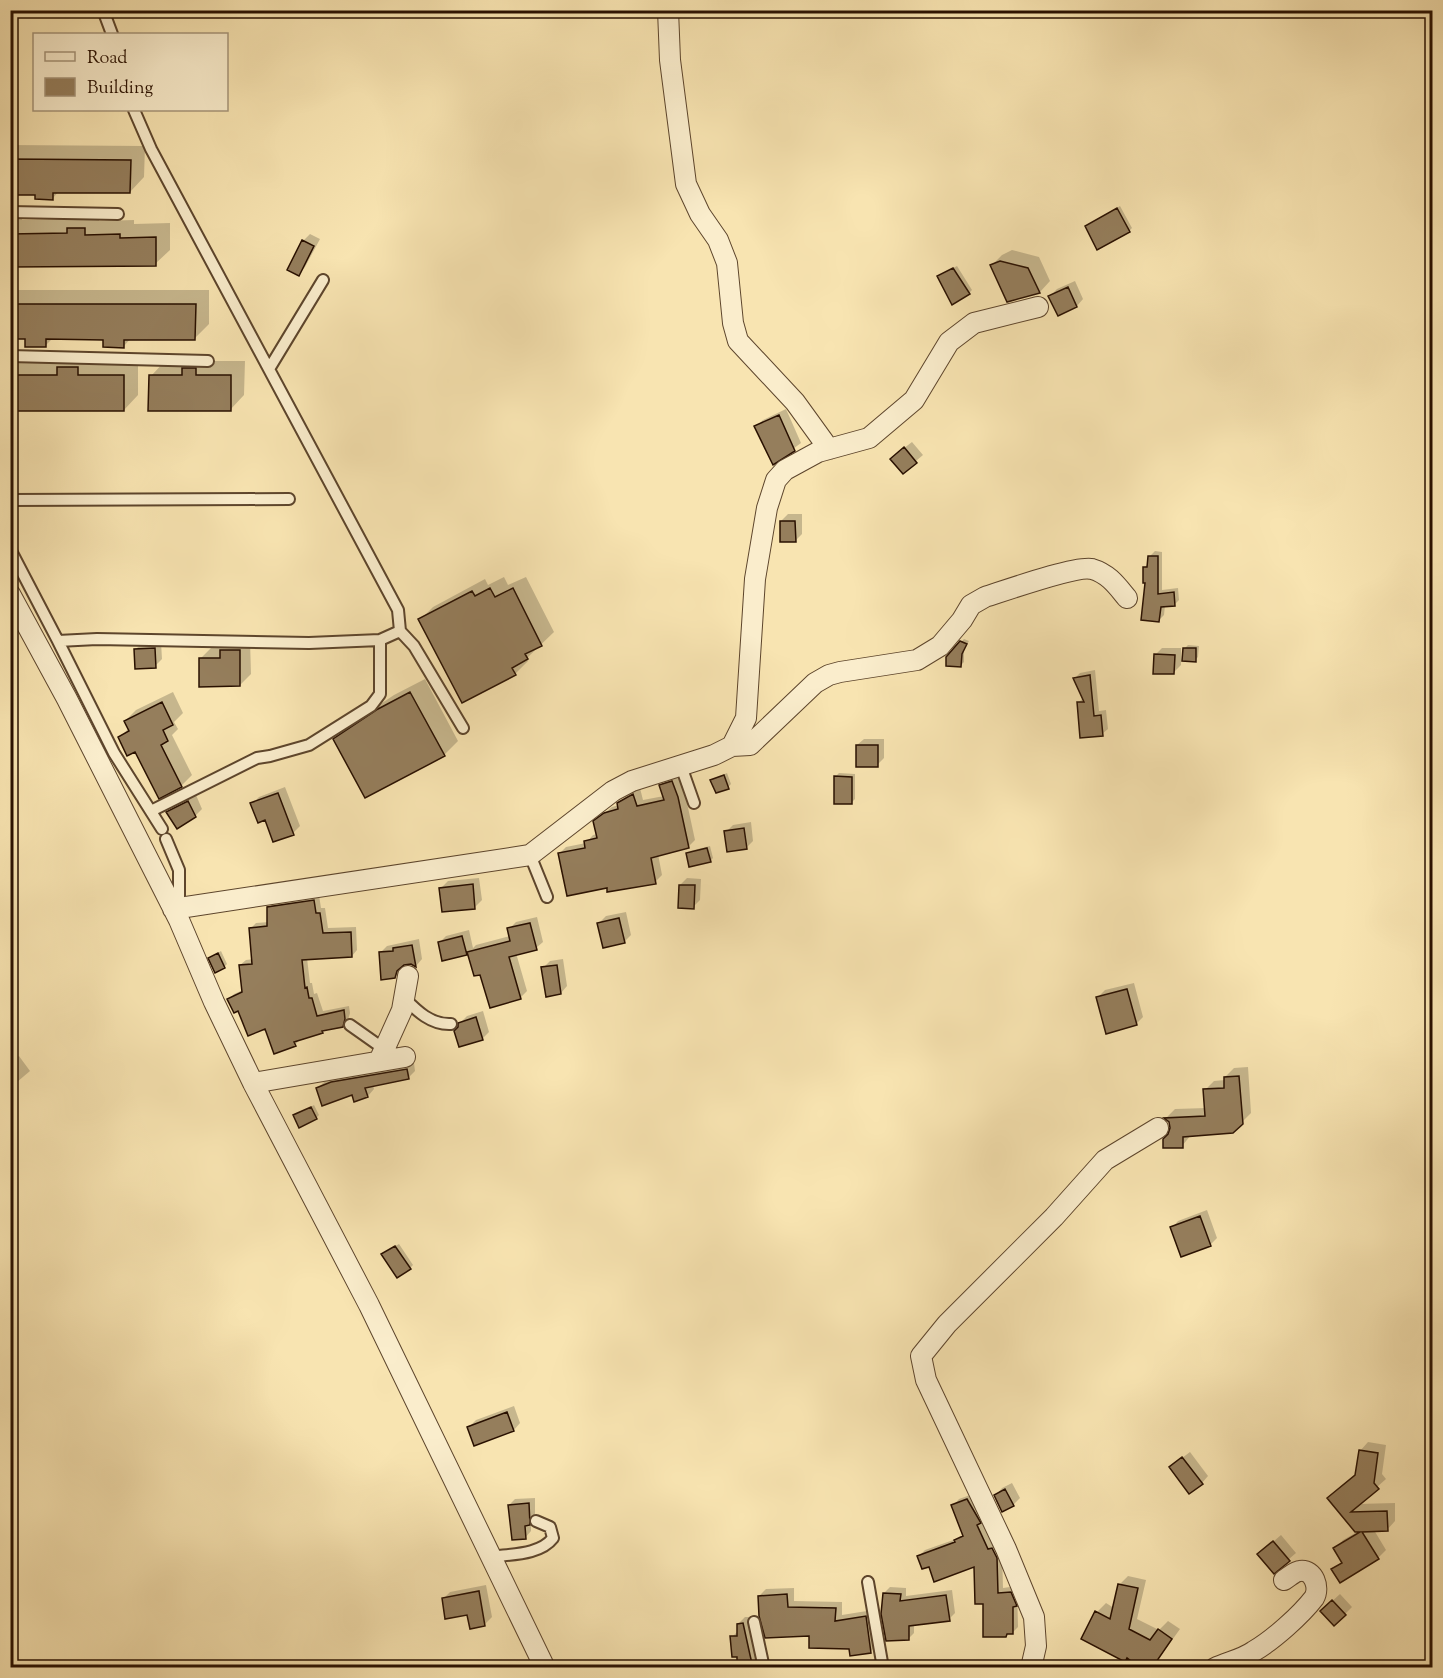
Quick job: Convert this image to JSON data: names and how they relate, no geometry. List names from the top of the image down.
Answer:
{
  "legend": ["Road", "Building"]
}
